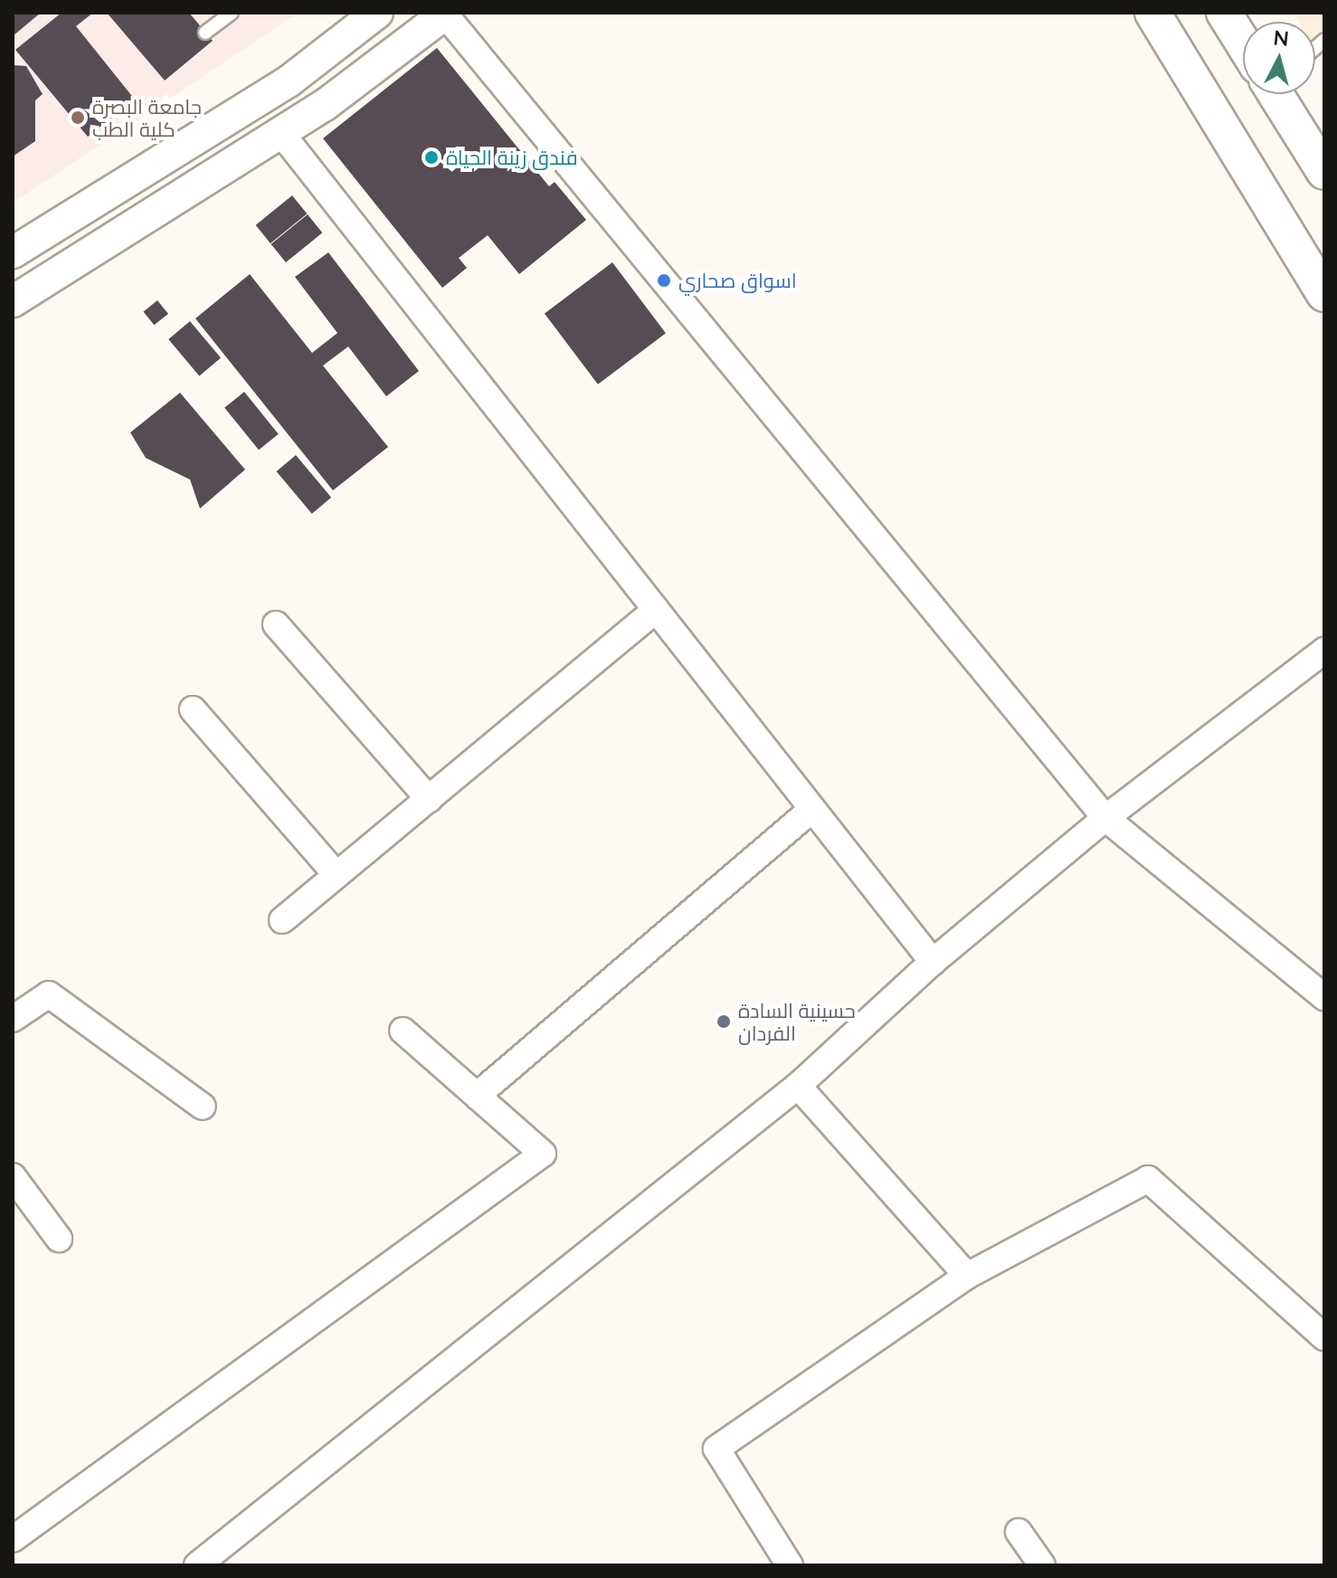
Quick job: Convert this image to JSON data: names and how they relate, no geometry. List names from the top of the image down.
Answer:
{
  "places": [
    "جامعة البصرة كلية الطب",
    "فندق زينة الحياة",
    "اسواق صحاري",
    "حسينية السادة الفردان"
  ],
  "north": "top"
}
